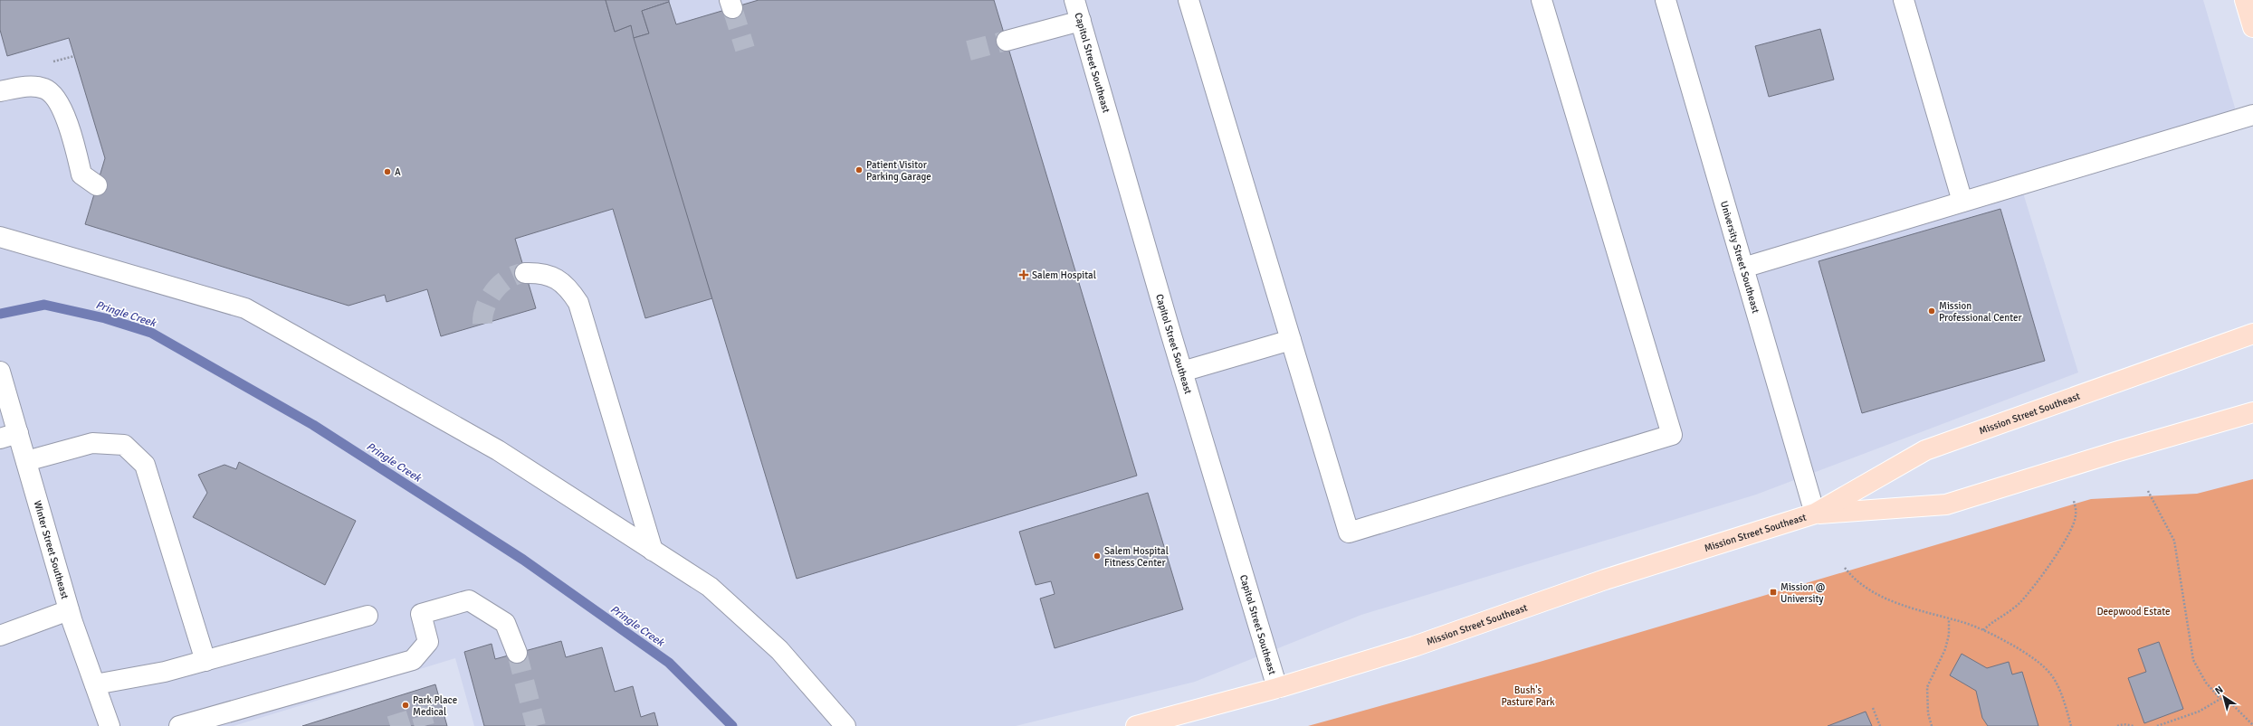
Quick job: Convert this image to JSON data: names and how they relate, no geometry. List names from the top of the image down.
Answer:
{
  "streets": {
    "main road": ["Mission Street Southeast"],
    "street": ["Capitol Street Southeast", "University Street Southeast", "Winter Street Southeast"]
  },
  "crossings": [
    ["Capitol Street Southeast", "Mission Street Southeast"],
    ["University Street Southeast", "Mission Street Southeast"]
  ],
  "water": ["Pringle Creek"],
  "parks": ["Deepwood Estate", "Bush's Pasture Park"],
  "places": {
    "other": [
      "Patient Visitor Parking Garage",
      "A",
      "Mission Professional Center",
      "Salem Hospital Fitness Center",
      "Park Place Medical"
    ],
    "health": ["Salem Hospital"],
    "transit": ["Mission @ University"]
  },
  "north": "top left"
}
